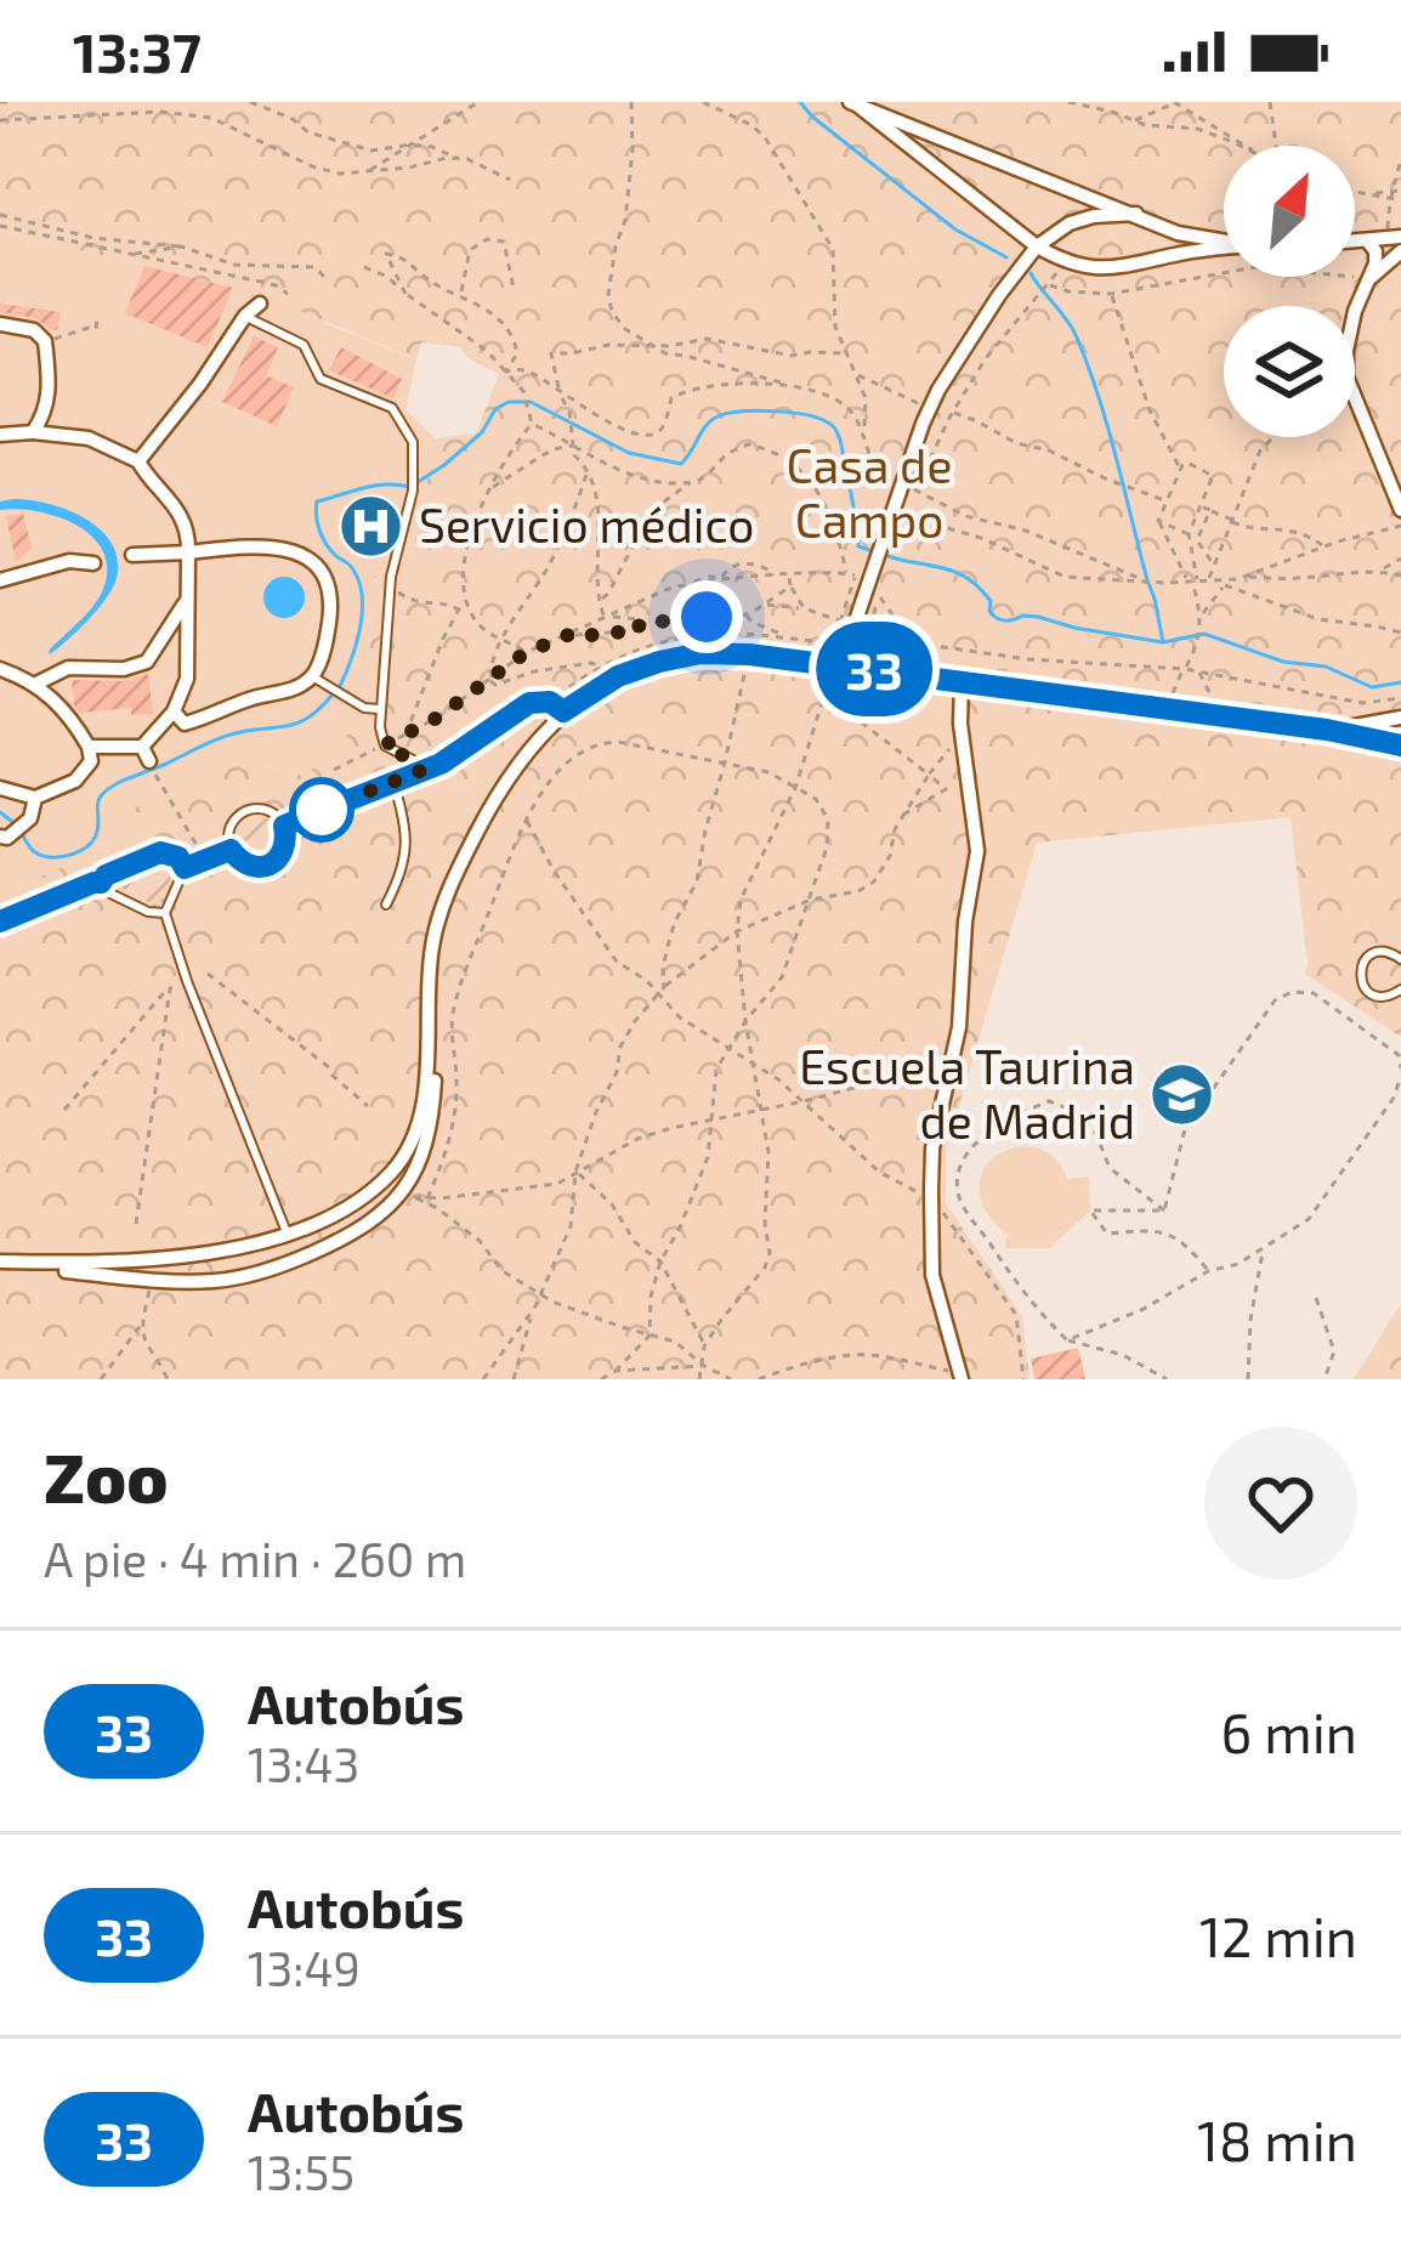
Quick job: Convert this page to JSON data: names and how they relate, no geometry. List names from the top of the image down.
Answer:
{
  "parks": ["Casa de Campo"],
  "places": {
    "hospital": ["Servicio médico"],
    "school or university": ["Escuela Taurina de Madrid"]
  },
  "lines": ["bus line 33"],
  "north": "top right",
  "page": {
    "status": "13:37",
    "on_map": "33",
    "heading": ["Zoo", "A pie · 4 min · 260 m"],
    "list": [
      {
        "mark": "33",
        "name": "Autobús",
        "note": "13:43",
        "value": "6 min"
      },
      {
        "mark": "33",
        "name": "Autobús",
        "note": "13:49",
        "value": "12 min"
      },
      {
        "mark": "33",
        "name": "Autobús",
        "note": "13:55",
        "value": "18 min"
      }
    ]
  }
}
